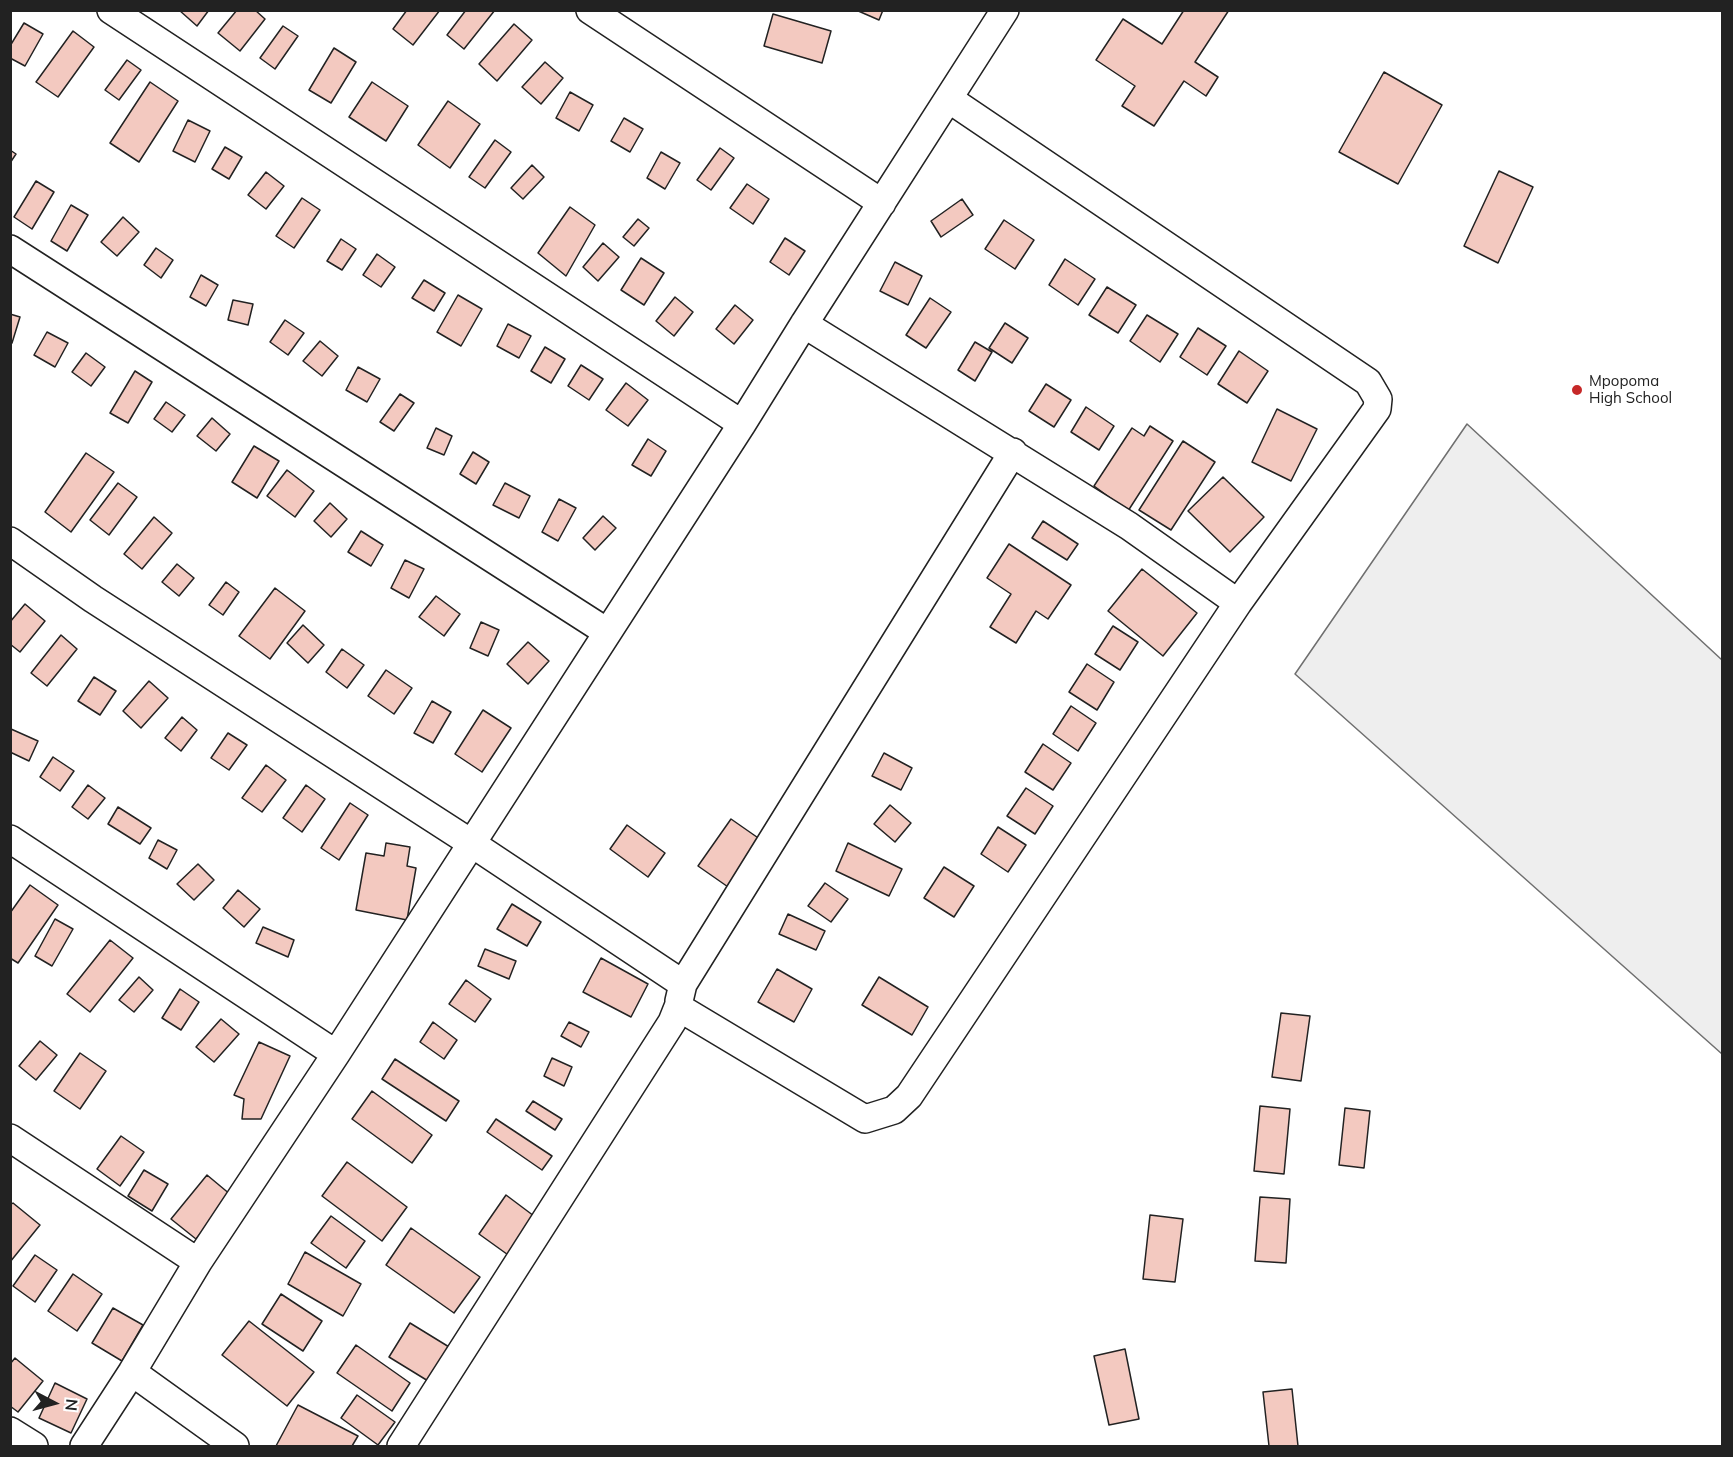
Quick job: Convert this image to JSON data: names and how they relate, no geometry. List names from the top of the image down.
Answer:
{
  "places": ["Mpopoma High School"],
  "north": "right"
}
